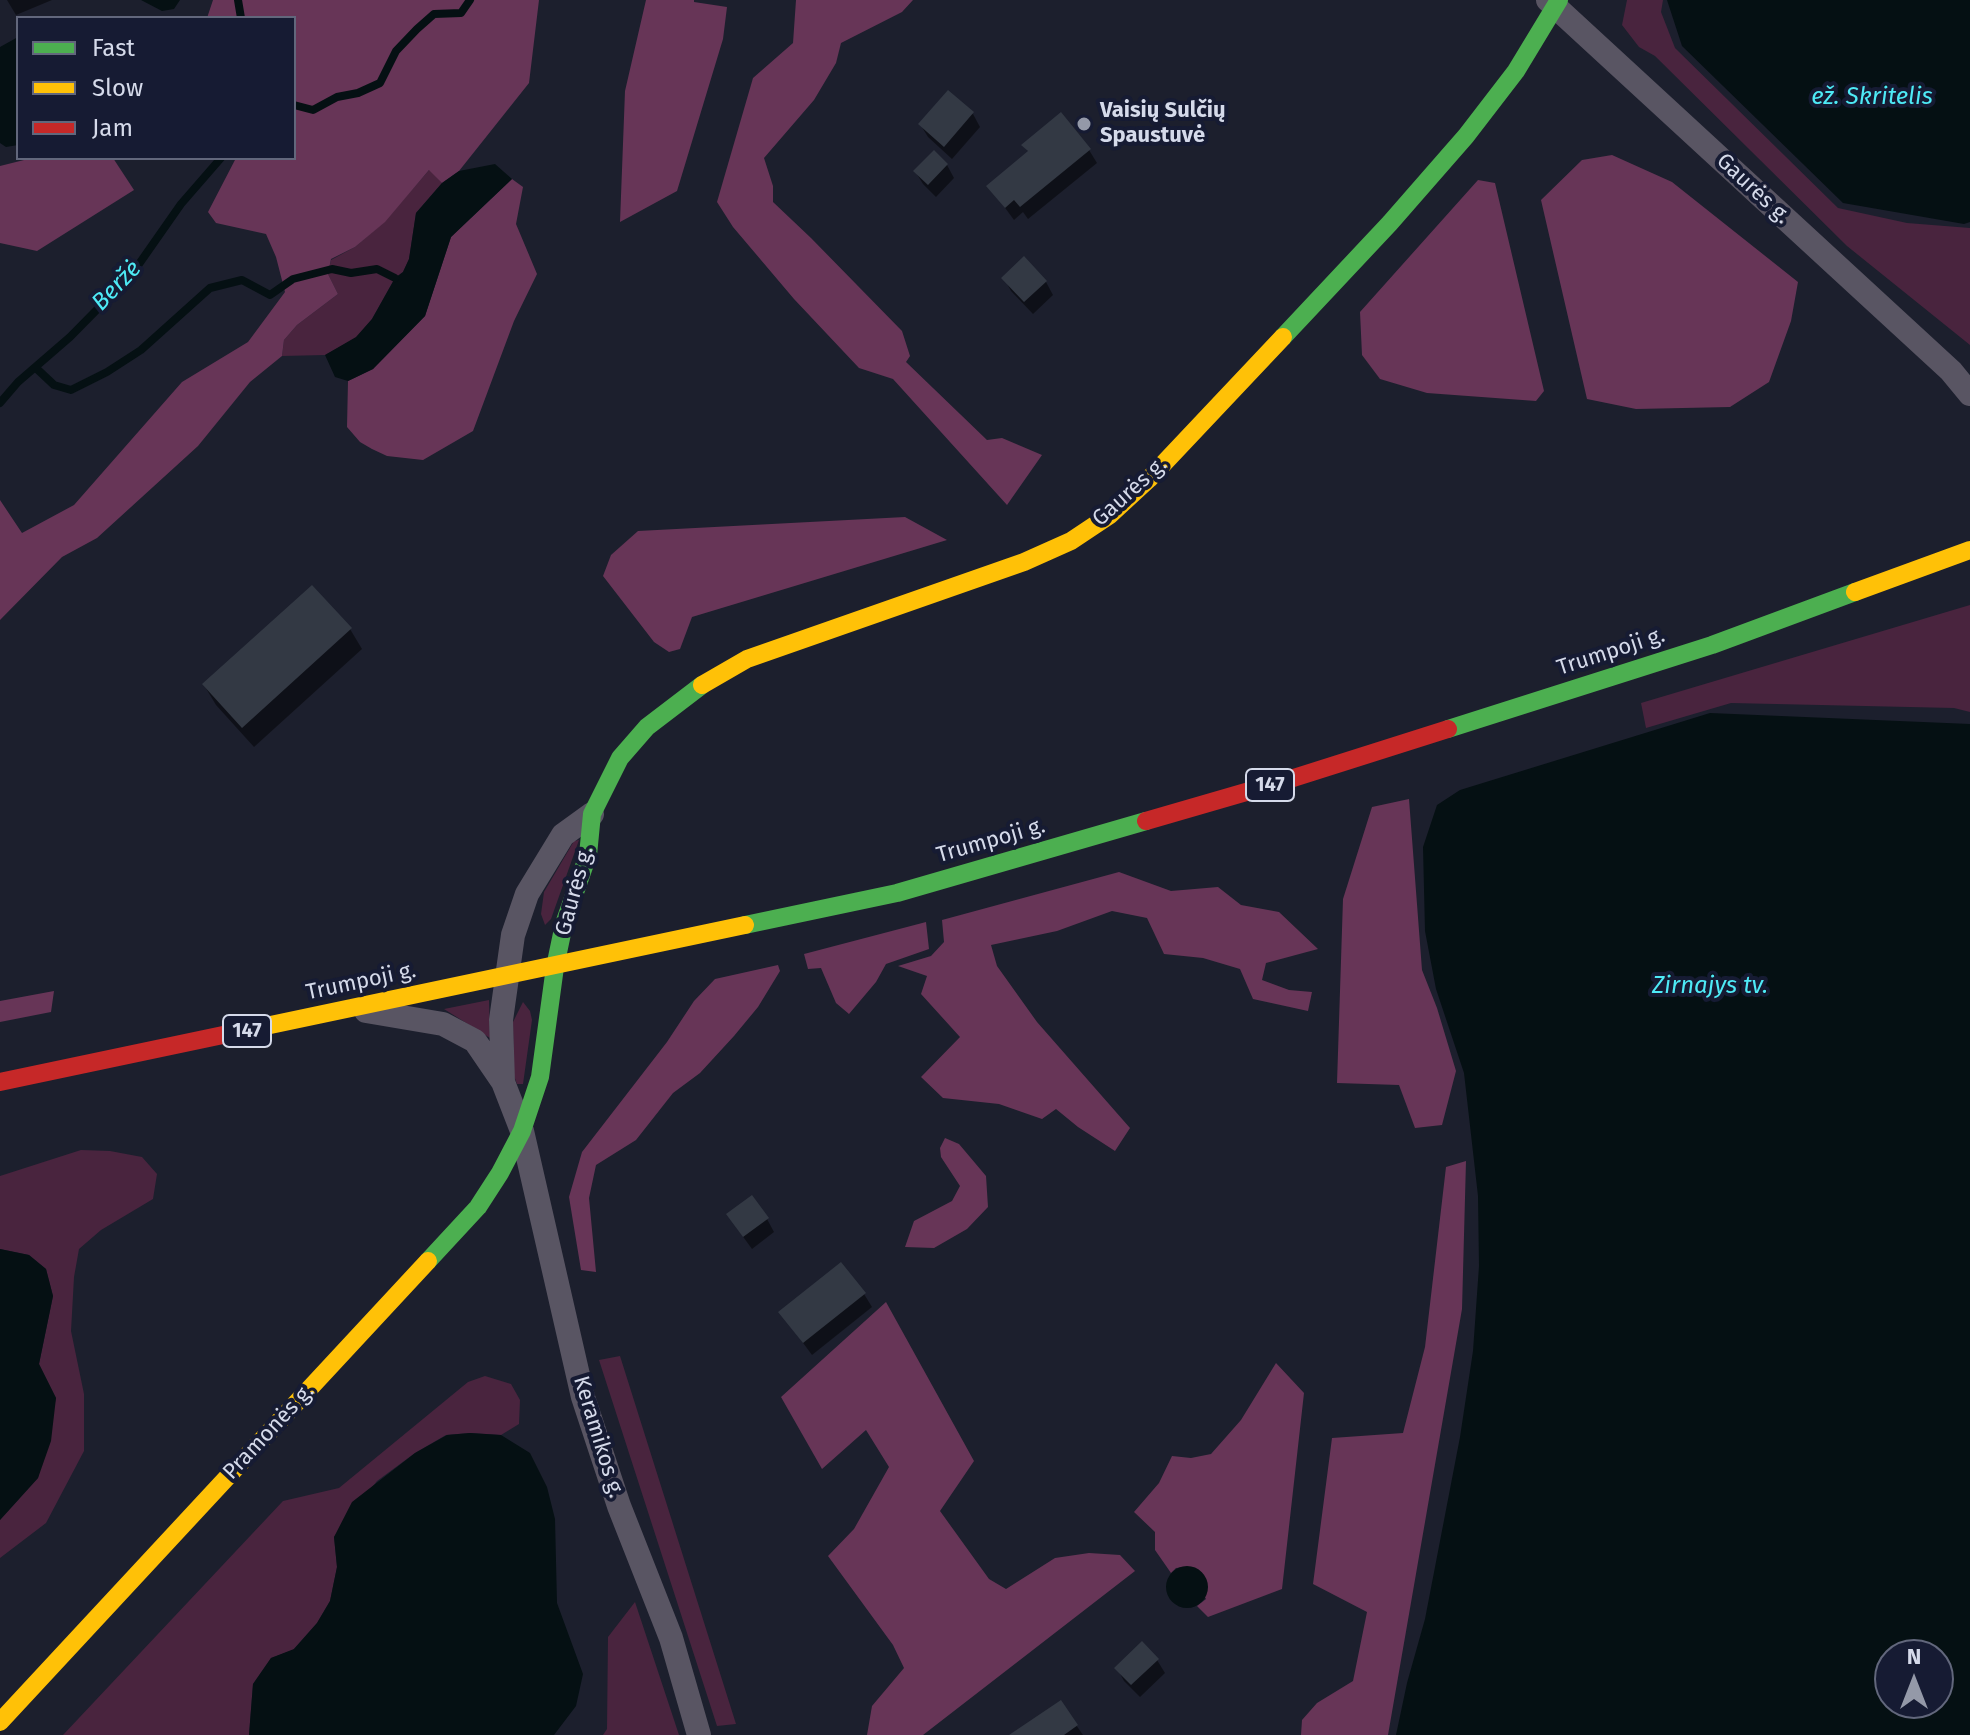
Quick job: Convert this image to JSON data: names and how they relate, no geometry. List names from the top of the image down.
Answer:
{
  "streets": {
    "street": [
      "Gaurės g.",
      "Trumpoji g.",
      "147",
      "Pramonės g.",
      "Keramikos g."
    ]
  },
  "crossings": [
    ["Gaurės g.", "Trumpoji g."],
    ["Gaurės g.", "Pramonės g."],
    ["Trumpoji g.", "Pramonės g."],
    ["Pramonės g.", "Keramikos g."]
  ],
  "water": ["ež. Skritelis", "Beržė", "Zirnajys tv."],
  "places": ["Vaisių Sulčių Spaustuvė"],
  "legend": ["Fast", "Slow", "Jam"],
  "north": "top"
}
